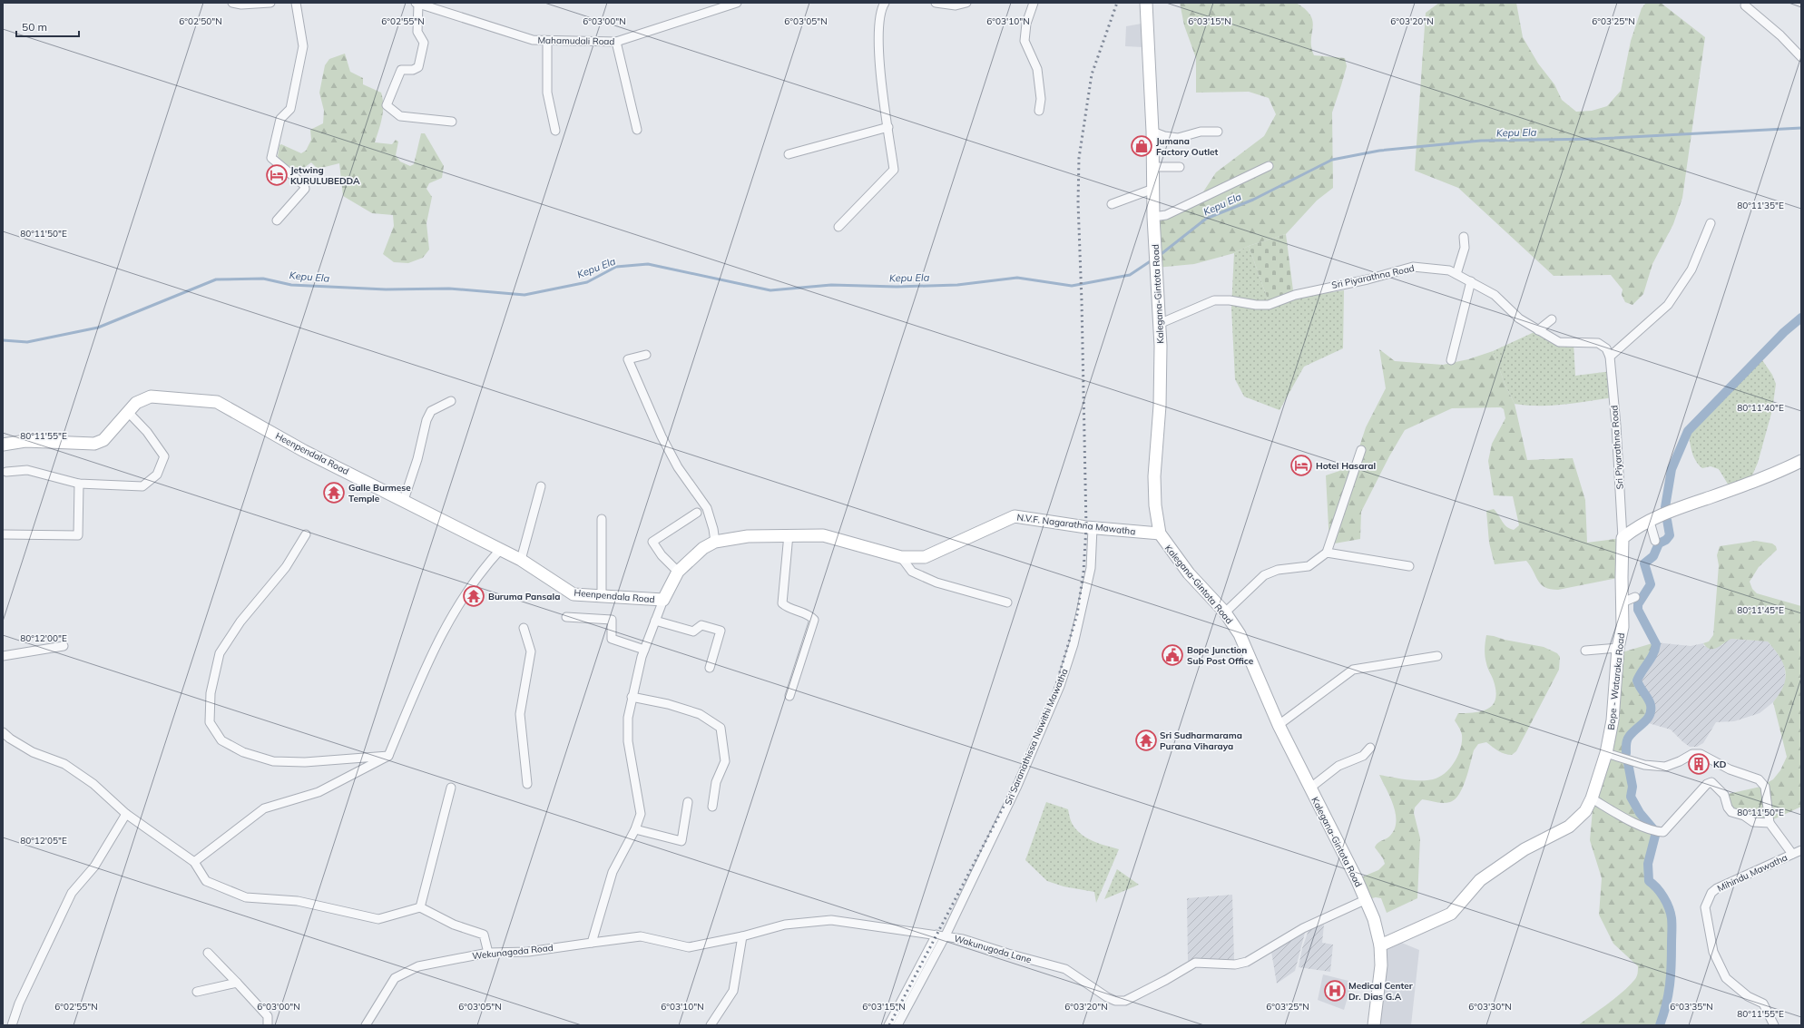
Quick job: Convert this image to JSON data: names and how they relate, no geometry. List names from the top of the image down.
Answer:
{
  "streets": {
    "street": [
      "Mahamudali Road",
      "Sri Piyarathna Road",
      "Kalegana-Gintota Road",
      "Heenpendala Road",
      "N.V.F. Nagarathna Mawatha",
      "Bope - Wataraka Road",
      "Sri Saranathissa Nawithi Mawatha",
      "Mihindu Mawatha",
      "Wakunugoda Lane",
      "Wekunagoda Road"
    ]
  },
  "crossings": [
    ["Sri Piyarathna Road", "Kalegana-Gintota Road"],
    ["Sri Piyarathna Road", "Bope - Wataraka Road"],
    ["Kalegana-Gintota Road", "N.V.F. Nagarathna Mawatha"],
    ["Kalegana-Gintota Road", "Bope - Wataraka Road"],
    ["Kalegana-Gintota Road", "Wakunugoda Lane"],
    ["Heenpendala Road", "N.V.F. Nagarathna Mawatha"],
    ["N.V.F. Nagarathna Mawatha", "Sri Saranathissa Nawithi Mawatha"],
    ["Sri Saranathissa Nawithi Mawatha", "Wakunugoda Lane"],
    ["Wakunugoda Lane", "Wekunagoda Road"]
  ],
  "water": ["Kepu Ela"],
  "places": {
    "shop": ["Jumana Factory Outlet"],
    "hotel": ["Jetwing KURULUBEDDA", "Hotel Hasaral"],
    "temple": ["Galle Burmese Temple", "Buruma Pansala", "Sri Sudharmarama Purana Viharaya"],
    "public building": ["Bope Junction Sub Post Office"],
    "building": ["KD"],
    "hospital": ["Medical Center Dr. Dias G.A"]
  },
  "scale_bar": "50 m",
  "coordinates": [
    "6°02'50\"N",
    "6°02'55\"N",
    "6°03'00\"N",
    "6°03'05\"N",
    "6°03'10\"N",
    "6°03'15\"N",
    "6°03'20\"N",
    "6°03'25\"N",
    "80°11'35\"E",
    "80°11'50\"E",
    "80°11'40\"E",
    "80°11'55\"E",
    "80°11'45\"E",
    "80°12'00\"E",
    "80°12'05\"E",
    "6°03'30\"N",
    "6°03'35\"N"
  ]
}
